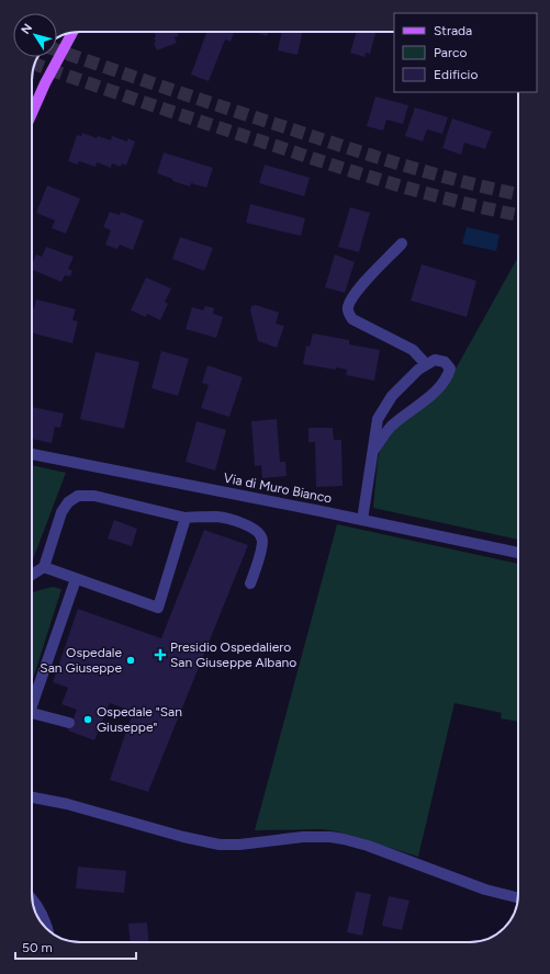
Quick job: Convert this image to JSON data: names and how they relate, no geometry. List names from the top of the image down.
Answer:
{
  "streets": {
    "street": ["Via di Muro Bianco"]
  },
  "places": {
    "health": ["Presidio Ospedaliero San Giuseppe Albano"],
    "other": ["Ospedale San Giuseppe", "Ospedale \"San Giuseppe\""]
  },
  "legend": ["Strada", "Parco", "Edificio"],
  "scale_bar": "50 m",
  "north": "top left"
}
